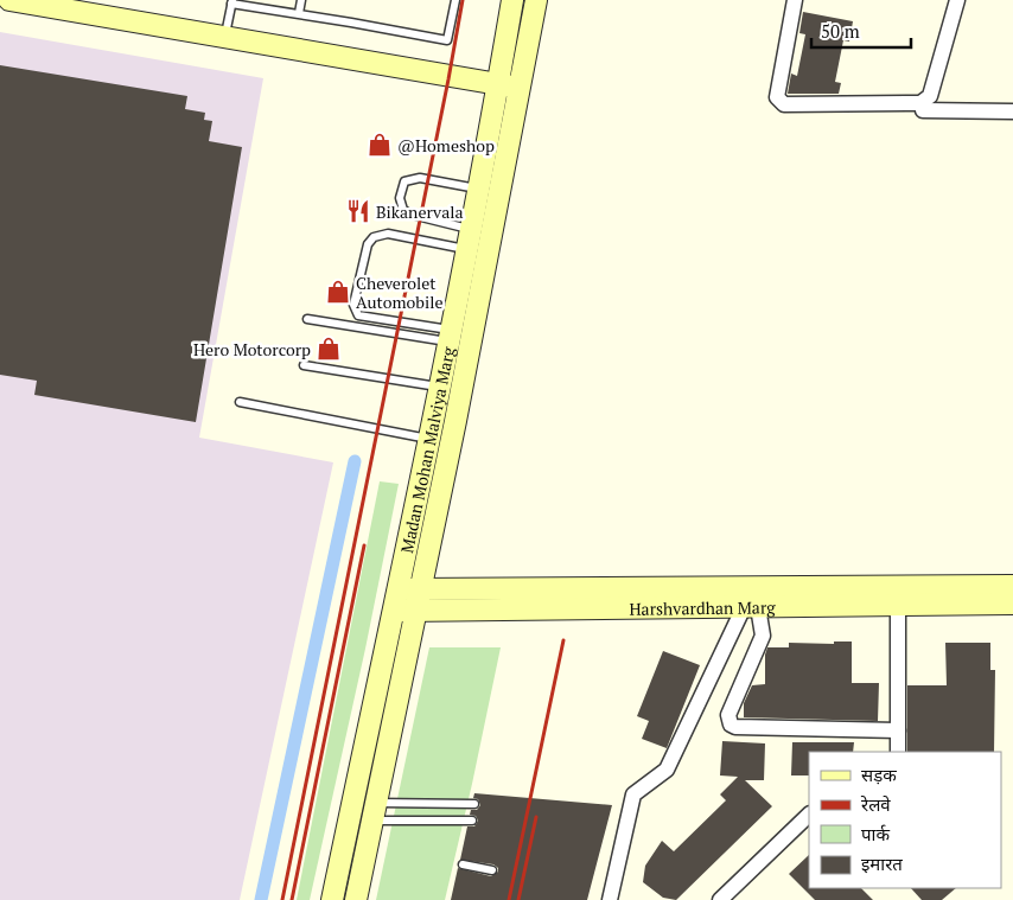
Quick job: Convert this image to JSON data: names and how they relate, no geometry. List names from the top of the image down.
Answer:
{
  "streets": {
    "main road": ["Madan Mohan Malviya Marg", "Harshvardhan Marg"]
  },
  "crossings": [
    ["Madan Mohan Malviya Marg", "Harshvardhan Marg"]
  ],
  "places": {
    "shop": ["@Homeshop", "Cheverolet Automobile", "Hero Motorcorp"],
    "restaurant": ["Bikanervala"]
  },
  "legend": [
    "सड़क",
    "रेलवे",
    "पार्क",
    "इमारत"
  ],
  "scale_bar": "50 m"
}
